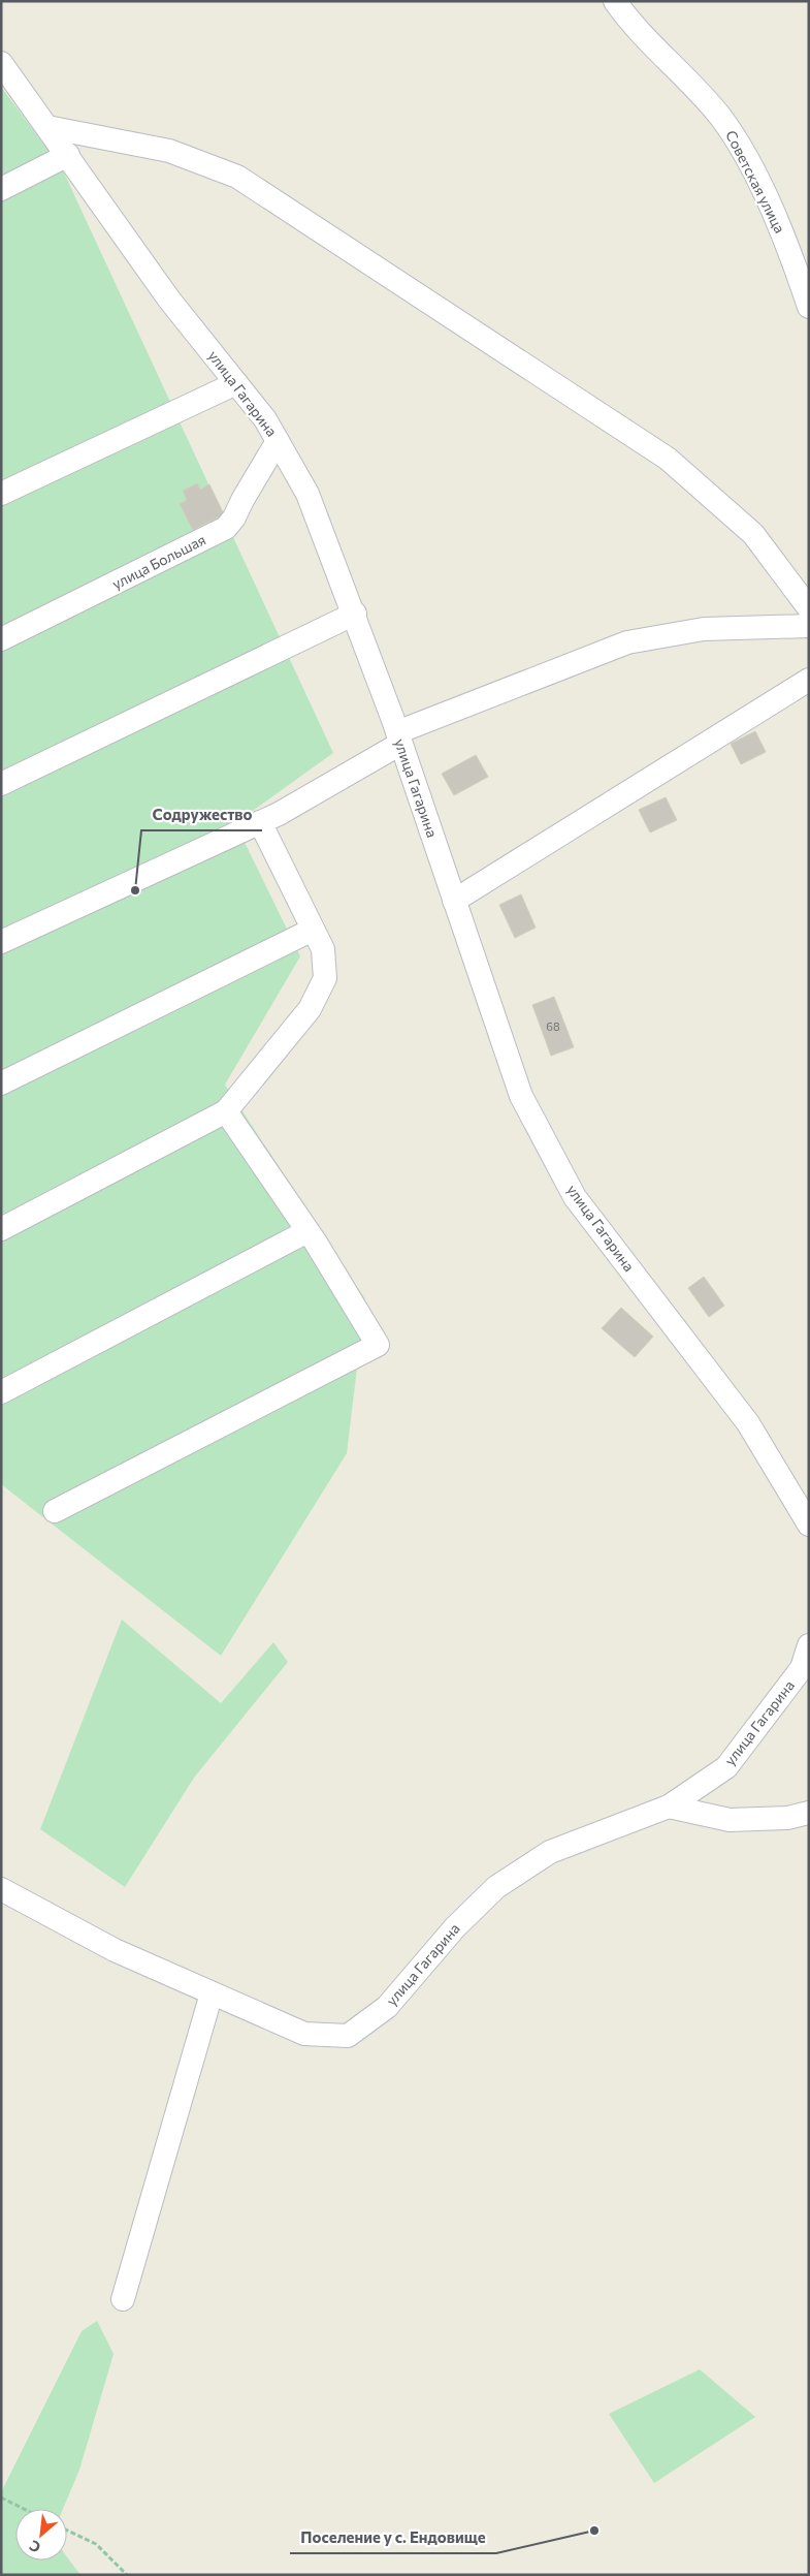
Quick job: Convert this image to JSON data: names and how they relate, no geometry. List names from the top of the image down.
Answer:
{
  "streets": {
    "street": ["Советская улица", "улица Гагарина", "улица Большая"]
  },
  "crossings": [
    ["улица Гагарина", "улица Большая"]
  ],
  "places": ["Содружество", "Поселение у с. Ендовище"],
  "house_numbers": ["68"],
  "north": "bottom left"
}
